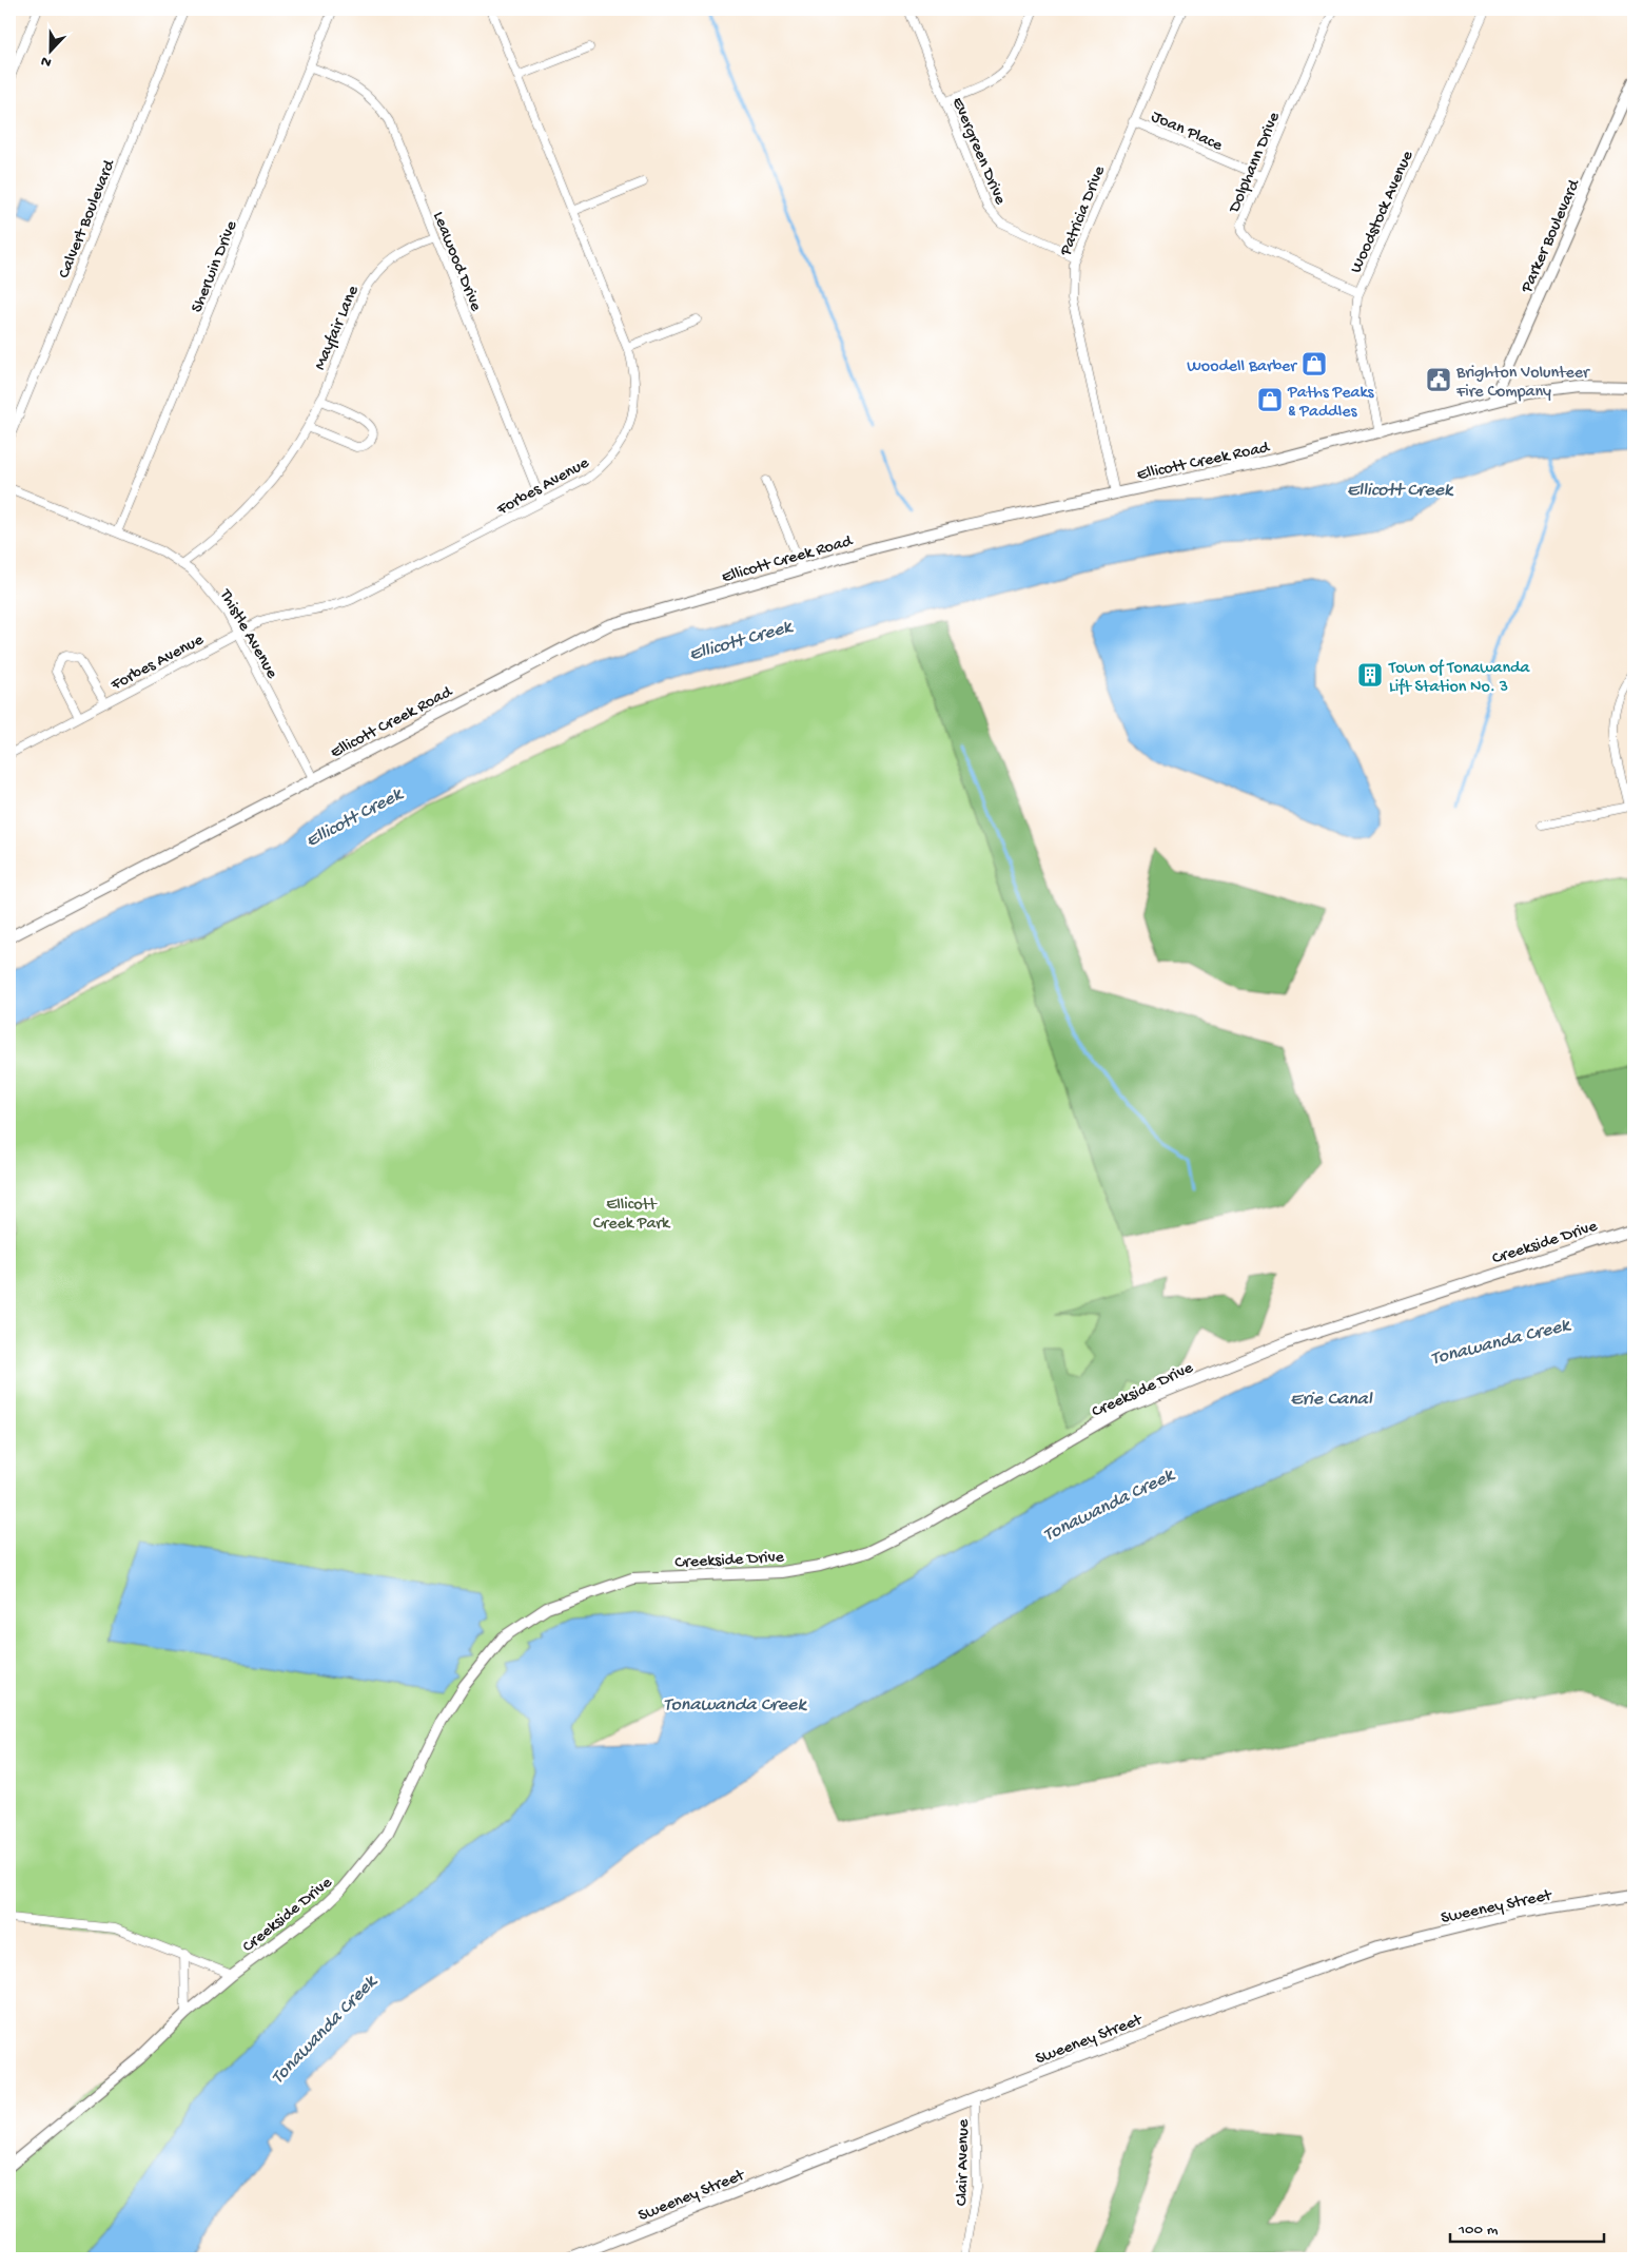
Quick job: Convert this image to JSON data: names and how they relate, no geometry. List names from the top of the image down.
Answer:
{
  "streets": {
    "street": [
      "Joan Place",
      "Evergreen Drive",
      "Dolphann Drive",
      "Patricia Drive",
      "Woodstock Avenue",
      "Calvert Boulevard",
      "Parker Boulevard",
      "Leawood Drive",
      "Sherwin Drive",
      "Mayfair Lane",
      "Ellicott Creek Road",
      "Forbes Avenue",
      "Thistle Avenue",
      "Creekside Drive",
      "Sweeney Street",
      "Clair Avenue"
    ]
  },
  "crossings": [
    ["Joan Place", "Dolphann Drive"],
    ["Joan Place", "Patricia Drive"],
    ["Evergreen Drive", "Patricia Drive"],
    ["Dolphann Drive", "Woodstock Avenue"],
    ["Patricia Drive", "Ellicott Creek Road"],
    ["Woodstock Avenue", "Ellicott Creek Road"],
    ["Parker Boulevard", "Ellicott Creek Road"],
    ["Leawood Drive", "Sherwin Drive"],
    ["Leawood Drive", "Mayfair Lane"],
    ["Leawood Drive", "Forbes Avenue"],
    ["Sherwin Drive", "Thistle Avenue"],
    ["Mayfair Lane", "Thistle Avenue"],
    ["Ellicott Creek Road", "Thistle Avenue"],
    ["Forbes Avenue", "Thistle Avenue"],
    ["Sweeney Street", "Clair Avenue"]
  ],
  "water": ["Ellicott Creek", "Tonawanda Creek", "Erie Canal"],
  "parks": ["Ellicott Creek Park"],
  "places": {
    "shop": ["Woodell Barber", "Paths Peaks & Paddles"],
    "public building": ["Brighton Volunteer Fire Company"],
    "building": ["Town of Tonawanda Lift Station No. 3"]
  },
  "scale_bar": "100 m",
  "north": "bottom"
}
